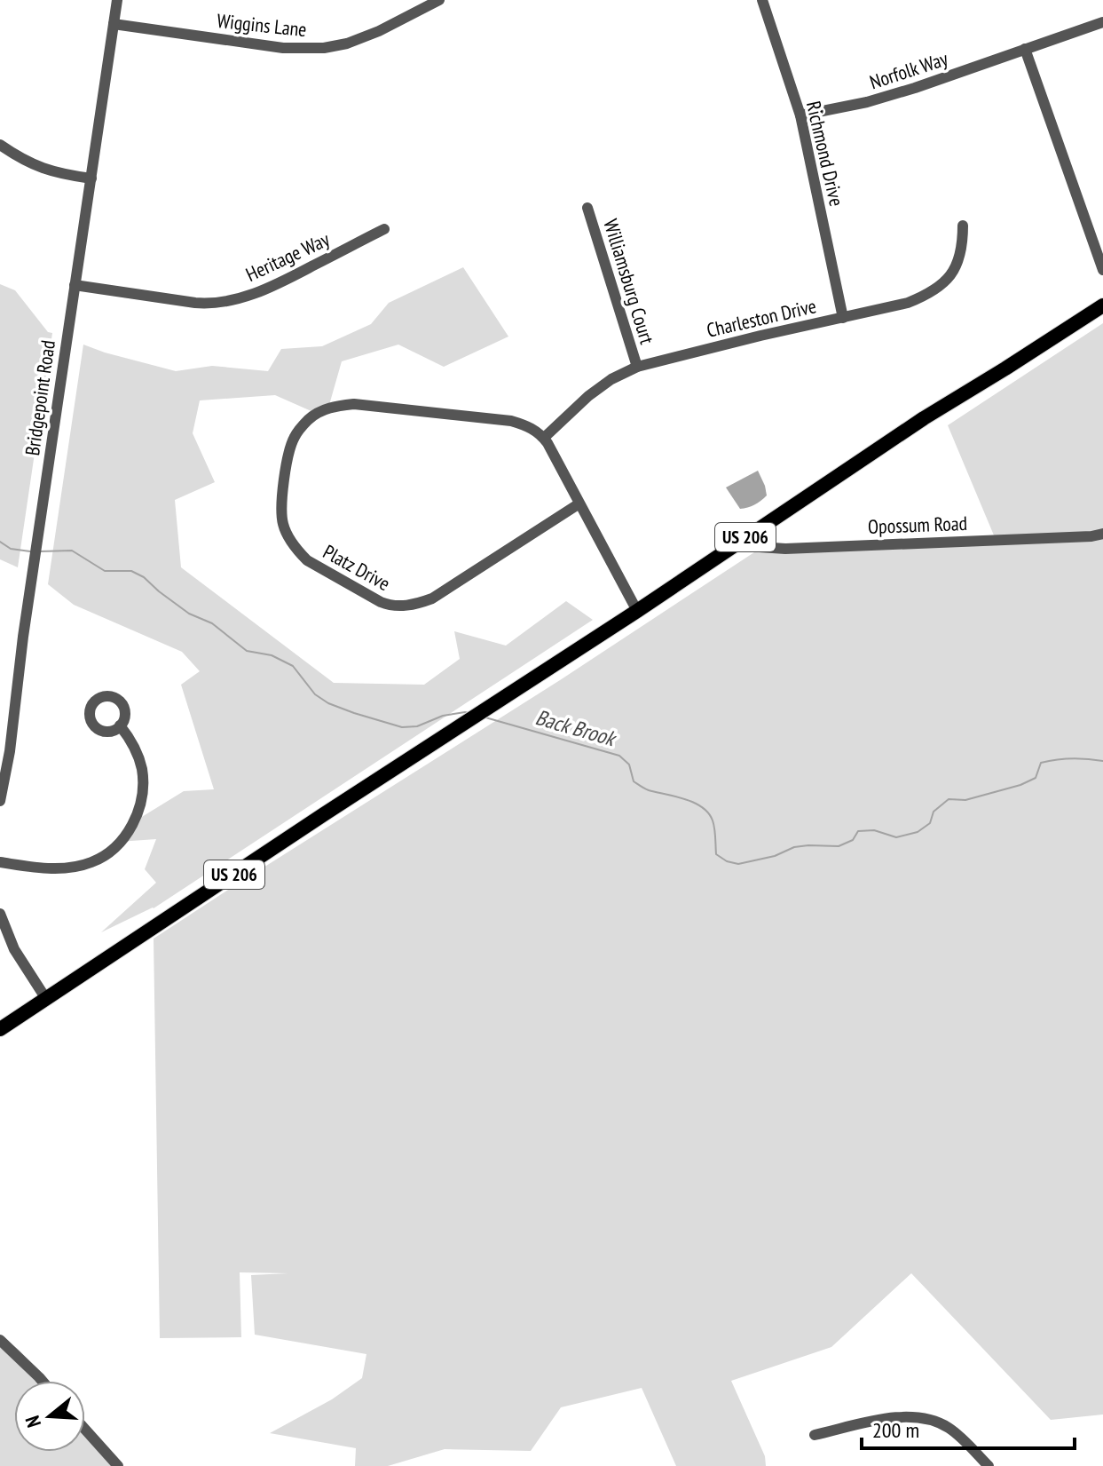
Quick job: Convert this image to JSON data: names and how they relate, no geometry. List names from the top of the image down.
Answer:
{
  "streets": {
    "highway": ["US 206"],
    "street": [
      "Wiggins Lane",
      "Norfolk Way",
      "Richmond Drive",
      "Heritage Way",
      "Williamsburg Court",
      "Charleston Drive",
      "Bridgepoint Road",
      "Opossum Road",
      "Platz Drive"
    ]
  },
  "crossings": [
    ["Wiggins Lane", "Bridgepoint Road"],
    ["Norfolk Way", "Richmond Drive"],
    ["Richmond Drive", "Charleston Drive"],
    ["Heritage Way", "Bridgepoint Road"],
    ["Williamsburg Court", "Charleston Drive"],
    ["Charleston Drive", "Platz Drive"],
    ["Opossum Road", "US 206"]
  ],
  "water": ["Back Brook"],
  "scale_bar": "200 m",
  "north": "left"
}
